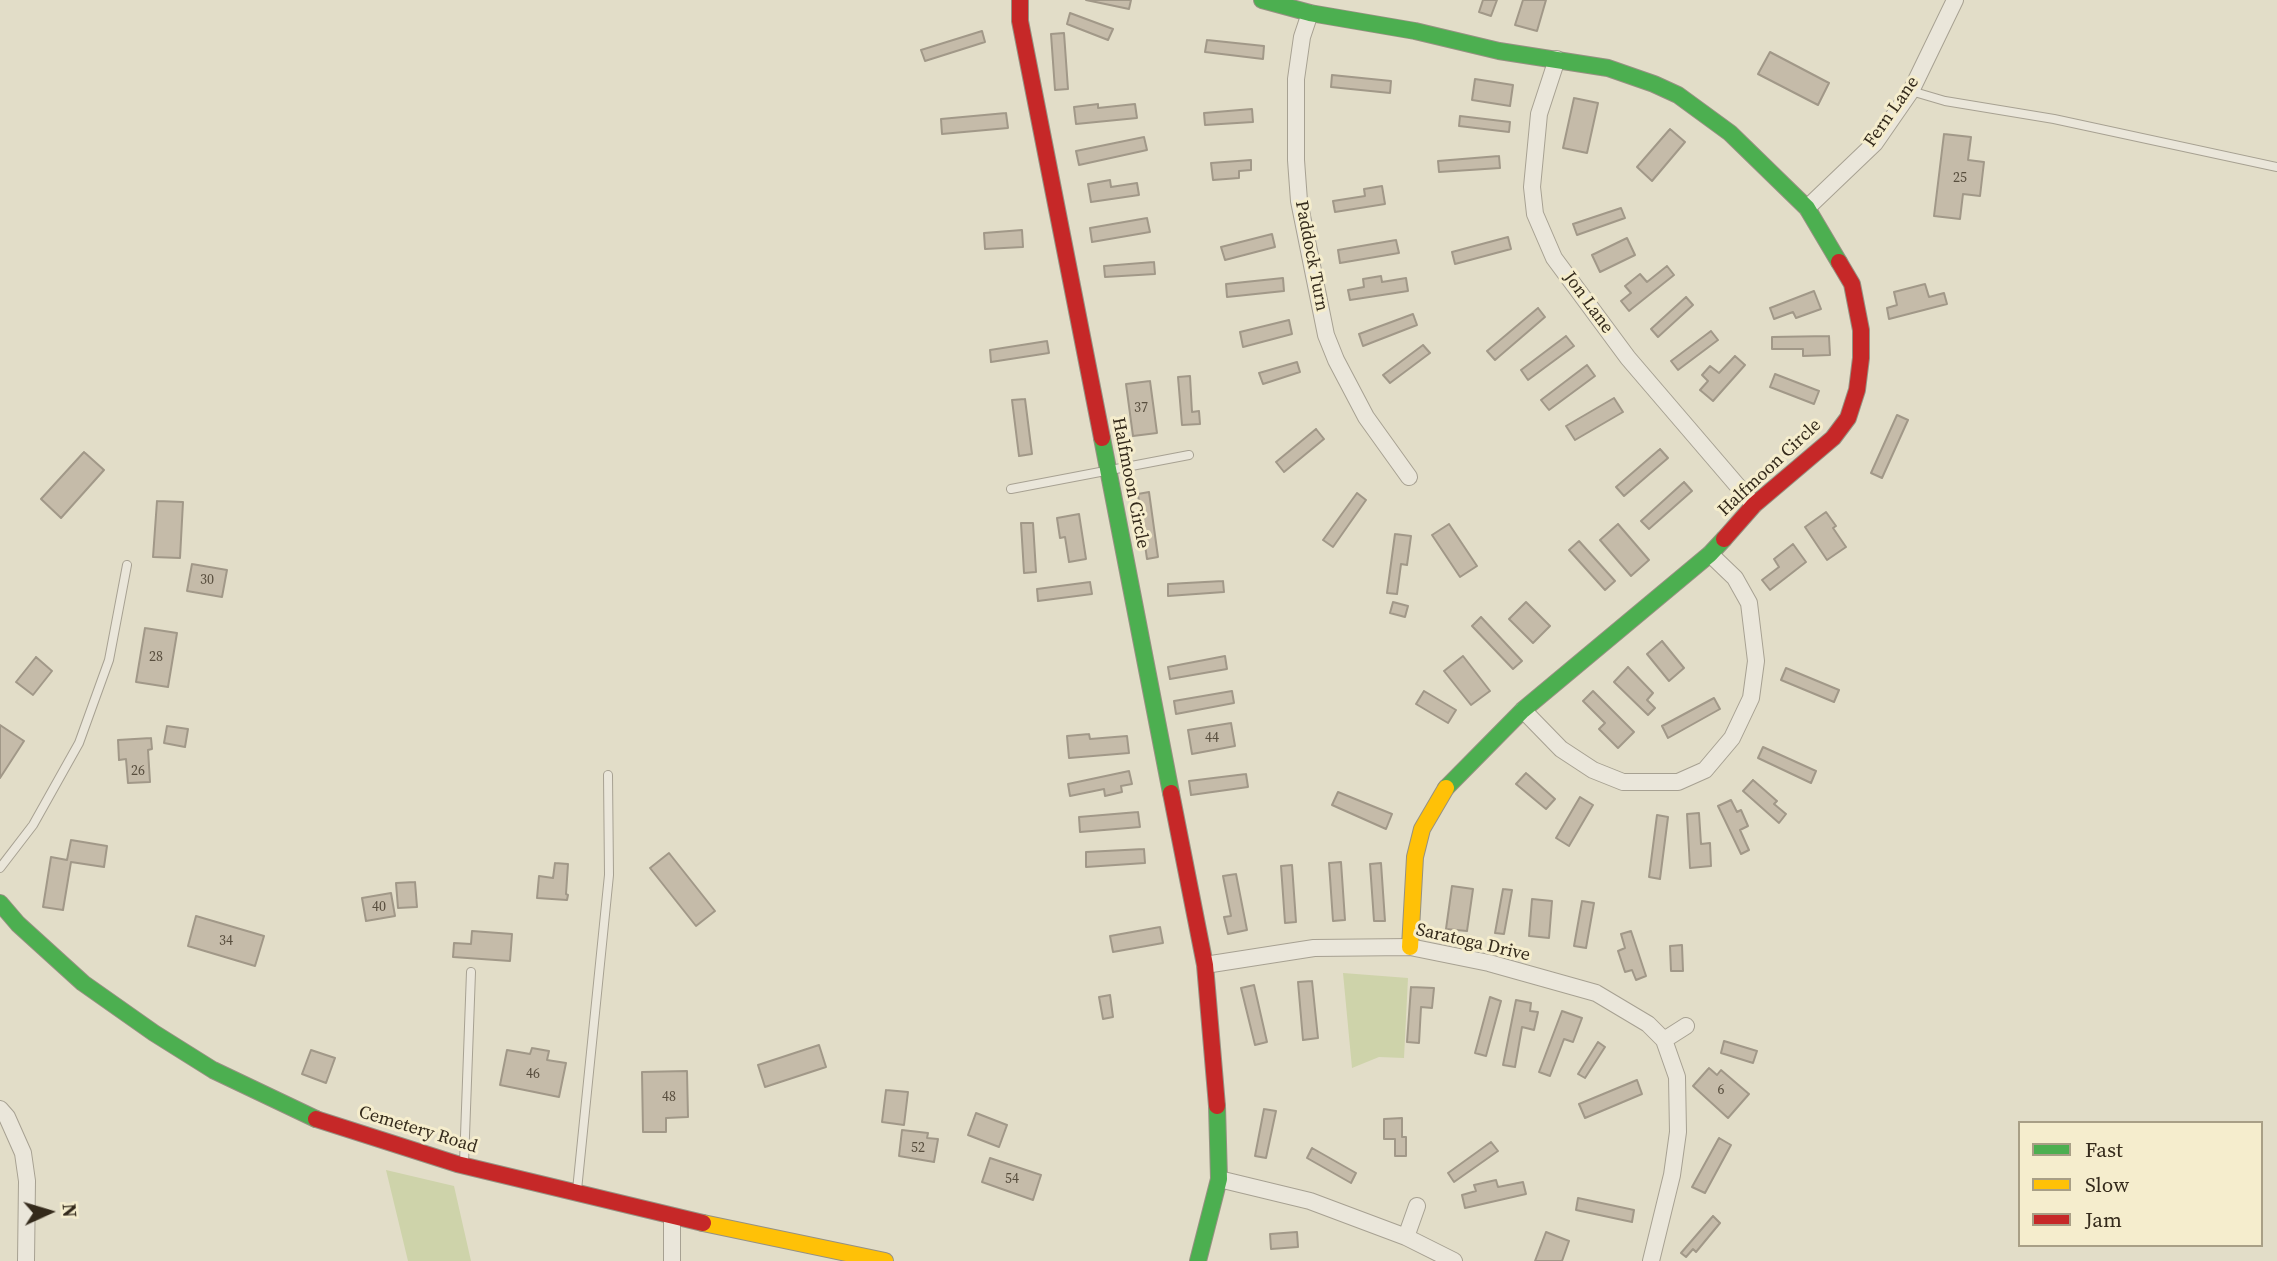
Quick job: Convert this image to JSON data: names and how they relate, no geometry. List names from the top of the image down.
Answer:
{
  "streets": {
    "street": [
      "Fern Lane",
      "Paddock Turn",
      "Jon Lane",
      "Halfmoon Circle",
      "Saratoga Drive",
      "Cemetery Road"
    ]
  },
  "crossings": [
    ["Fern Lane", "Halfmoon Circle"],
    ["Paddock Turn", "Halfmoon Circle"],
    ["Jon Lane", "Halfmoon Circle"],
    ["Halfmoon Circle", "Saratoga Drive"]
  ],
  "house_numbers": [
    "25",
    "37",
    "30",
    "28",
    "44",
    "26",
    "40",
    "34",
    "46",
    "6",
    "48",
    "52",
    "54"
  ],
  "legend": ["Fast", "Slow", "Jam"],
  "north": "right"
}
